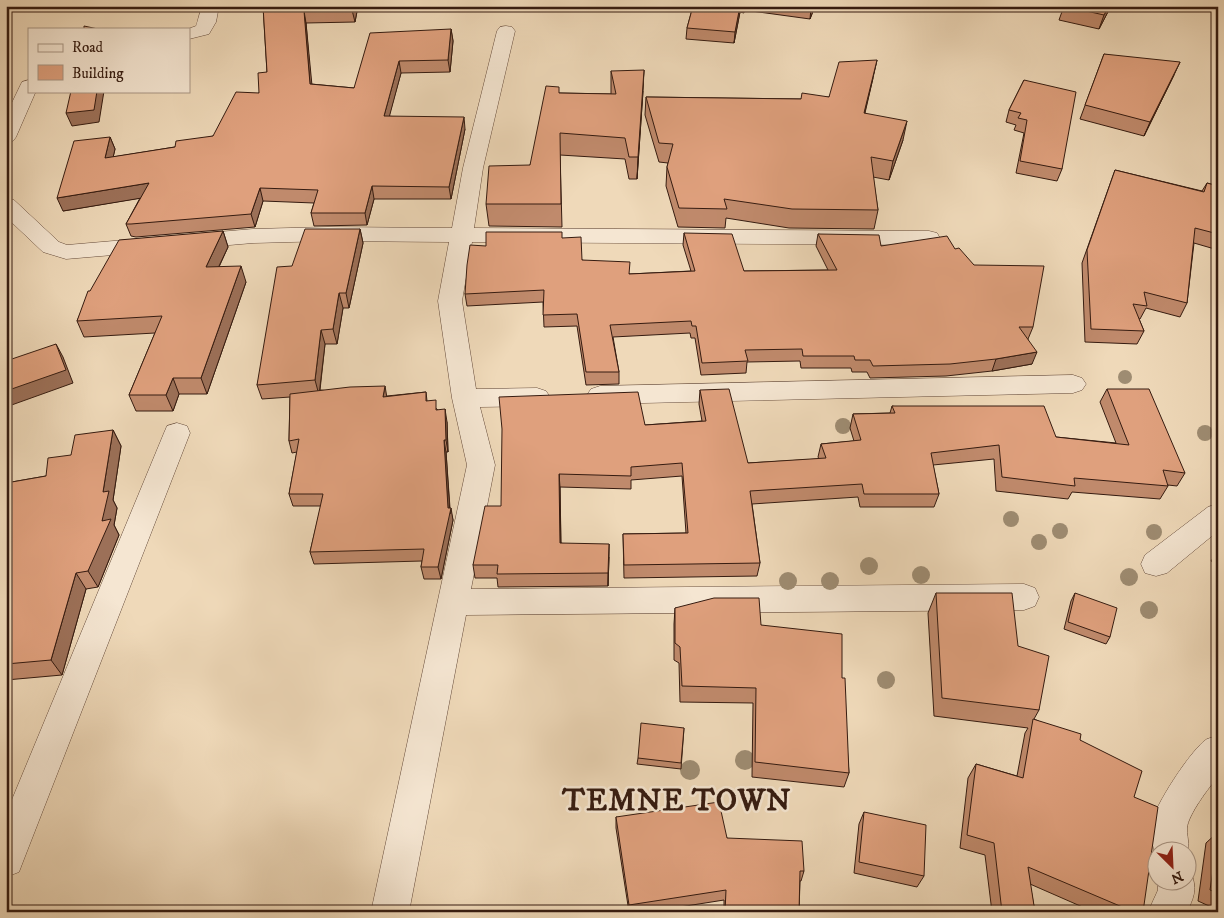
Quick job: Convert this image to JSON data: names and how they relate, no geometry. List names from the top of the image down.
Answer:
{
  "districts": ["TEMNE TOWN"],
  "legend": ["Road", "Building"],
  "north": "bottom right"
}
